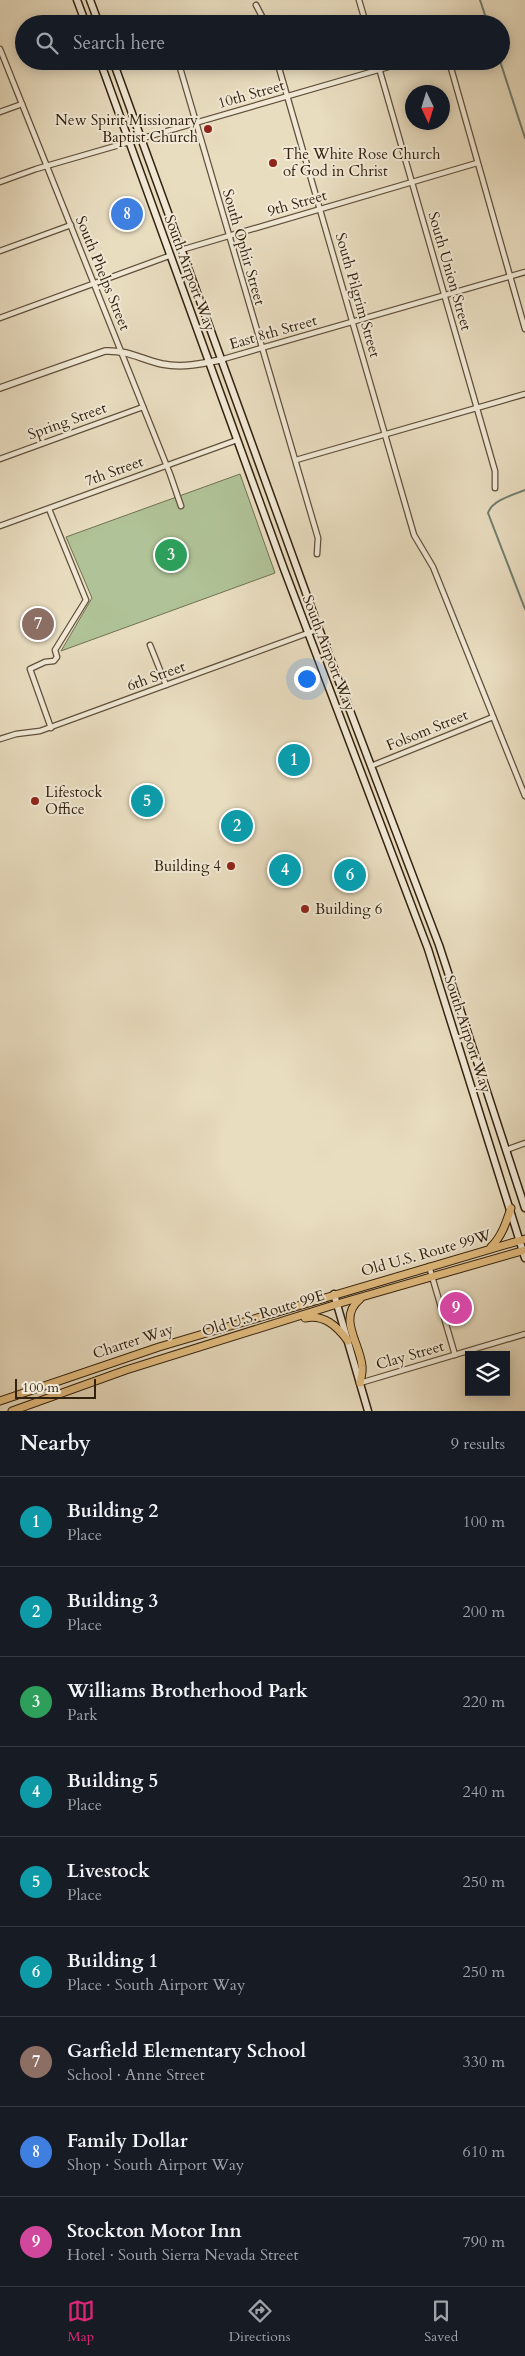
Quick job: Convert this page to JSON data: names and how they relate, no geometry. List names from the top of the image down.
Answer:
{
  "streets": {
    "main road": [
      "South Airport Way",
      "Old U.S. Route 99W",
      "Old U.S. Route 99E",
      "Charter Way"
    ],
    "street": [
      "10th Street",
      "9th Street",
      "South Ophir Street",
      "South Union Street",
      "South Phelps Street",
      "South Pilgrim Street",
      "East 8th Street",
      "Spring Street",
      "7th Street",
      "6th Street",
      "Folsom Street",
      "Clay Street"
    ]
  },
  "crossings": [
    ["10th Street", "South Ophir Street"],
    ["10th Street", "South Union Street"],
    ["10th Street", "South Phelps Street"],
    ["10th Street", "South Airport Way"],
    ["10th Street", "South Pilgrim Street"],
    ["9th Street", "South Ophir Street"],
    ["9th Street", "South Union Street"],
    ["9th Street", "South Airport Way"],
    ["9th Street", "South Pilgrim Street"],
    ["South Ophir Street", "East 8th Street"],
    ["South Union Street", "East 8th Street"],
    ["South Phelps Street", "East 8th Street"],
    ["South Phelps Street", "Spring Street"],
    ["South Phelps Street", "7th Street"],
    ["South Airport Way", "East 8th Street"],
    ["South Airport Way", "7th Street"],
    ["South Airport Way", "6th Street"],
    ["South Airport Way", "Folsom Street"],
    ["South Airport Way", "Old U.S. Route 99W"],
    ["South Airport Way", "Old U.S. Route 99E"],
    ["South Pilgrim Street", "East 8th Street"],
    ["South Pilgrim Street", "Folsom Street"],
    ["Old U.S. Route 99W", "Charter Way"]
  ],
  "places": [
    "New Spirit Missionary Baptist Church",
    "The White Rose Church of God in Christ",
    "Lifestock Office",
    "Building 4",
    "Building 6"
  ],
  "scale_bar": "100 m",
  "north": "bottom",
  "page": {
    "search": "Search here",
    "pins": [
      "8",
      "3",
      "7",
      "1",
      "5",
      "2",
      "4",
      "6",
      "9"
    ],
    "scale": "100 m",
    "heading": ["Nearby", "9 results"],
    "list": [
      {
        "mark": "1",
        "name": "Building 2",
        "note": "Place",
        "value": "100 m"
      },
      {
        "mark": "2",
        "name": "Building 3",
        "note": "Place",
        "value": "200 m"
      },
      {
        "mark": "3",
        "name": "Williams Brotherhood Park",
        "note": "Park",
        "value": "220 m"
      },
      {
        "mark": "4",
        "name": "Building 5",
        "note": "Place",
        "value": "240 m"
      },
      {
        "mark": "5",
        "name": "Livestock",
        "note": "Place",
        "value": "250 m"
      },
      {
        "mark": "6",
        "name": "Building 1",
        "note": "Place · South Airport Way",
        "value": "250 m"
      },
      {
        "mark": "7",
        "name": "Garfield Elementary School",
        "note": "School · Anne Street",
        "value": "330 m"
      },
      {
        "mark": "8",
        "name": "Family Dollar",
        "note": "Shop · South Airport Way",
        "value": "610 m"
      },
      {
        "mark": "9",
        "name": "Stockton Motor Inn",
        "note": "Hotel · South Sierra Nevada Street",
        "value": "790 m"
      }
    ],
    "nav": ["Map", "Directions", "Saved"]
  }
}
